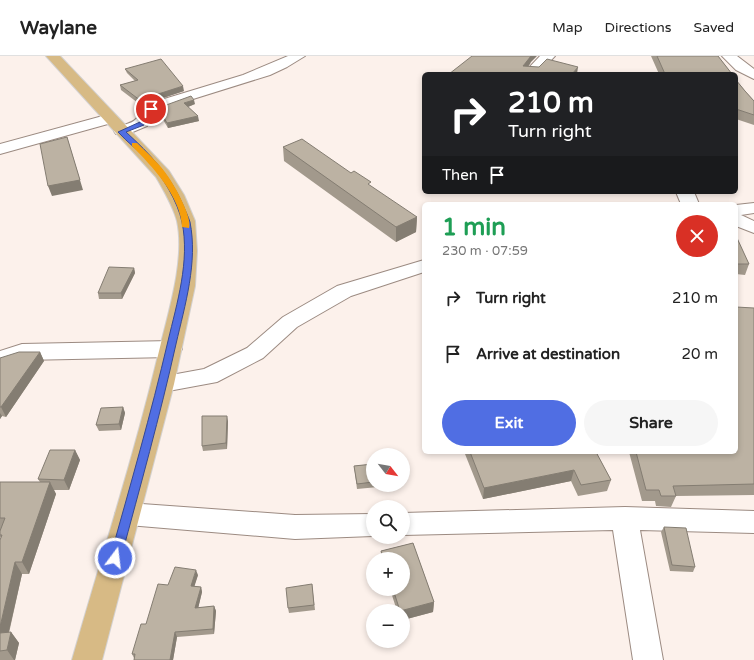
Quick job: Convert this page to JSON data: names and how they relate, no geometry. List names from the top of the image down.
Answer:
{
  "north": "bottom right",
  "page": {
    "header": "Waylane",
    "nav": ["Map", "Directions", "Saved"],
    "turn": ["210 m", "Turn right"],
    "then": "Then",
    "heading": ["1 min", "230 m · 07:59"],
    "list": [
      {
        "name": "Turn right",
        "value": "210 m"
      },
      {
        "name": "Arrive at destination",
        "value": "20 m"
      }
    ],
    "buttons": ["Exit", "Share"],
    "map_buttons": ["+", "−"]
  }
}
